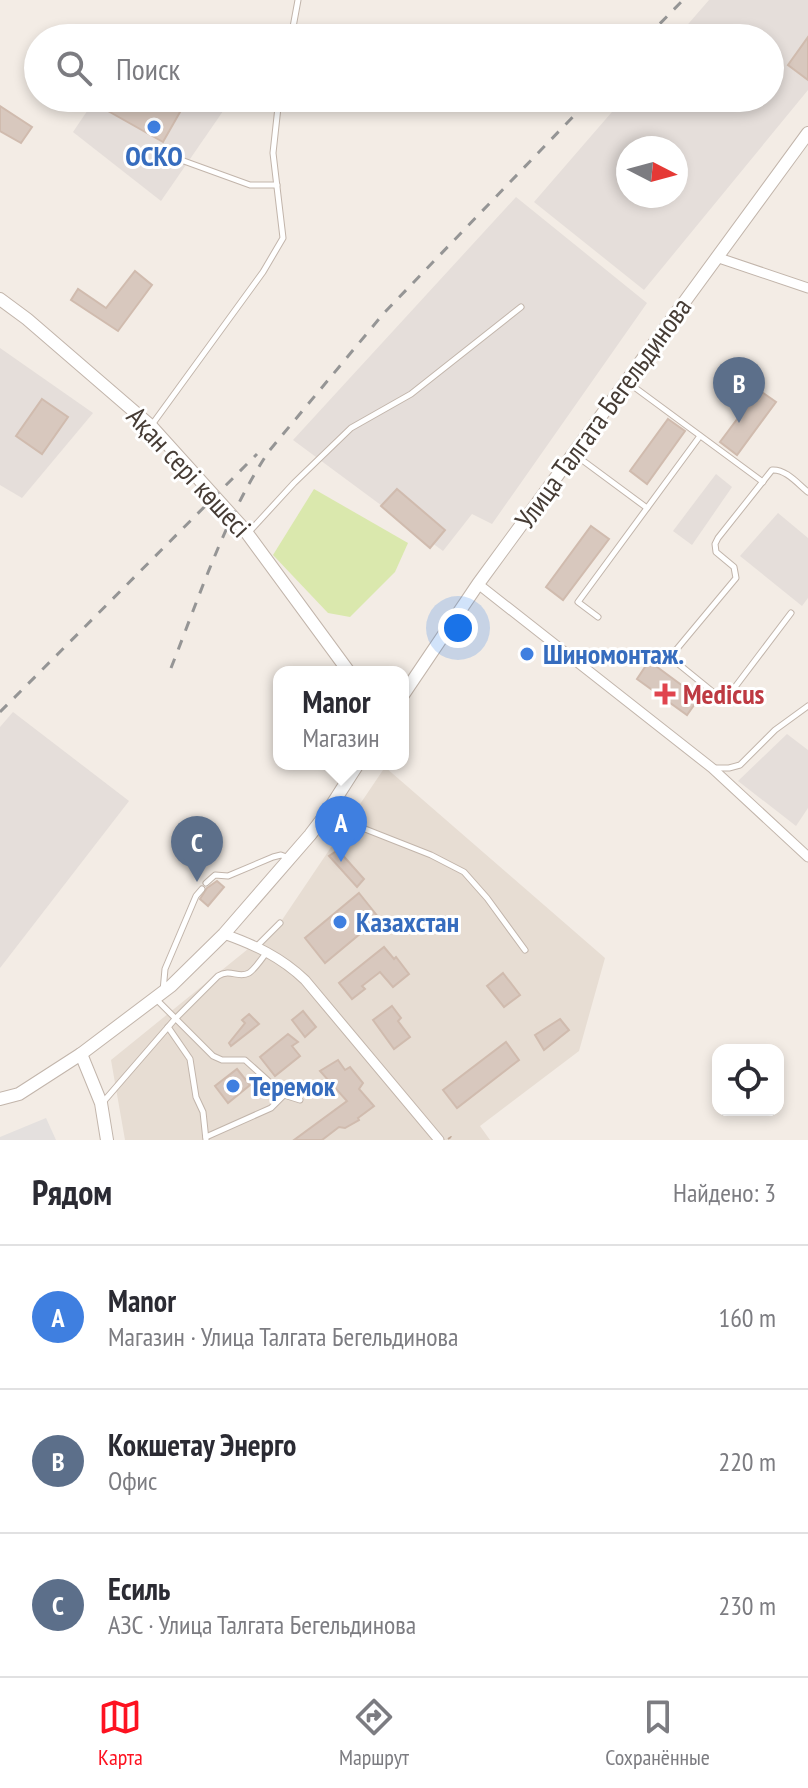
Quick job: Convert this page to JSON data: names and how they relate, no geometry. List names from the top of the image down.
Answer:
{
  "streets": {
    "street": ["Улица Талгата Бегельдинова", "Ақан сері көшесі"]
  },
  "places": {
    "other": [
      "ОСКО",
      "Шиномонтаж.",
      "Казахстан",
      "Теремок"
    ],
    "health": ["Medicus"]
  },
  "north": "right",
  "page": {
    "search": "Поиск",
    "pins": ["B", "A", "C"],
    "popup": ["Manor", "Магазин"],
    "heading": ["Рядом", "Найдено: 3"],
    "list": [
      {
        "mark": "A",
        "name": "Manor",
        "note": "Магазин · Улица Талгата Бегельдинова",
        "value": "160 m"
      },
      {
        "mark": "B",
        "name": "Кокшетау Энерго",
        "note": "Офис",
        "value": "220 m"
      },
      {
        "mark": "C",
        "name": "Есиль",
        "note": "АЗС · Улица Талгата Бегельдинова",
        "value": "230 m"
      }
    ],
    "nav": ["Карта", "Маршрут", "Сохранённые"]
  }
}
